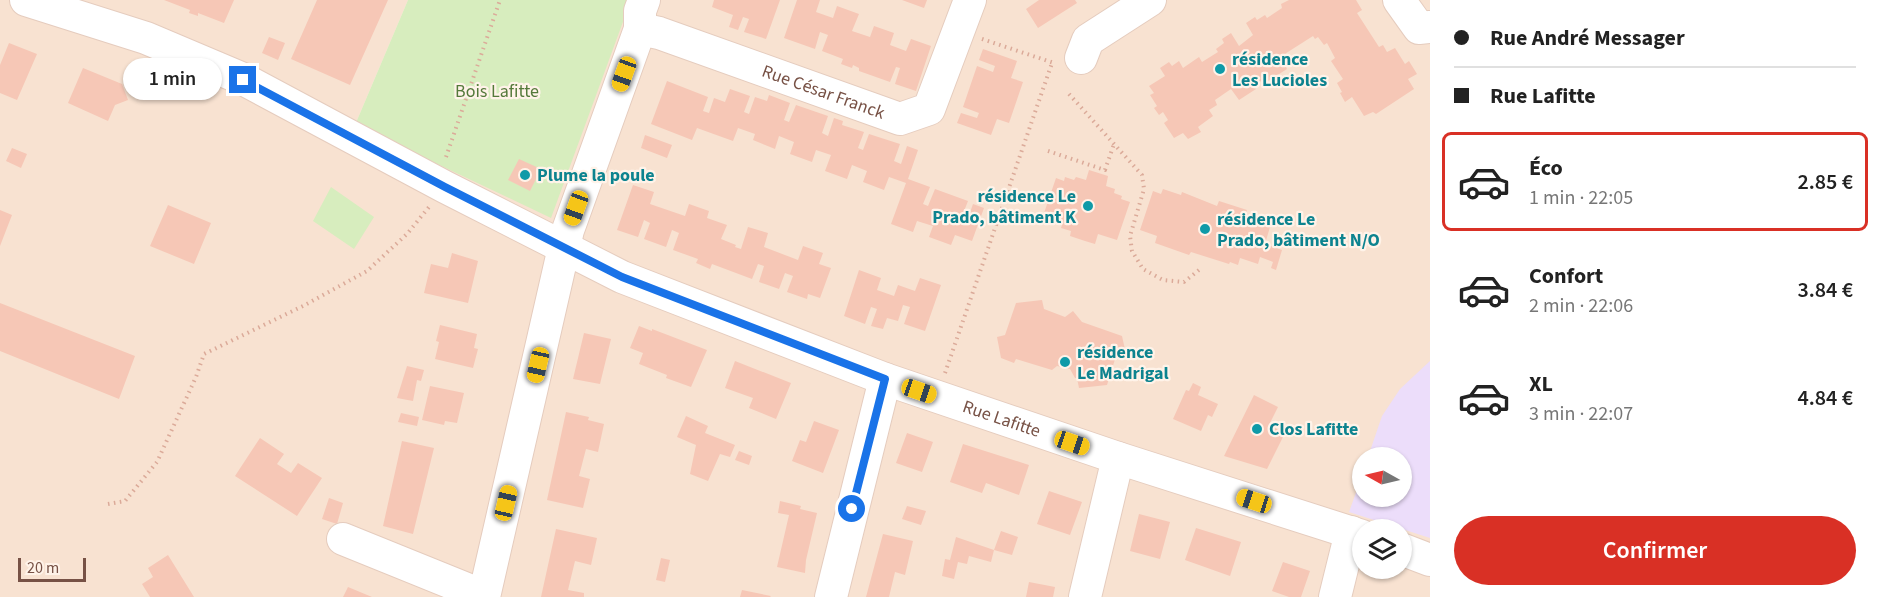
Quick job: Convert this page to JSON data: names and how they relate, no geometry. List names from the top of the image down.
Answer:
{
  "streets": {
    "street": ["Rue César Franck", "Rue Lafitte"]
  },
  "parks": ["Bois Lafitte"],
  "places": [
    "résidence Les Lucioles",
    "Plume la poule",
    "résidence Le Prado, bâtiment K",
    "résidence Le Prado, bâtiment N/O",
    "résidence Le Madrigal",
    "Clos Lafitte"
  ],
  "scale_bar": "20 m",
  "north": "left",
  "page": {
    "banner": ["Rue André Messager", "Rue Lafitte"],
    "bubble": "1 min",
    "list": [
      {
        "name": "Éco",
        "note": "1 min · 22:05",
        "value": "2.85 €"
      },
      {
        "name": "Confort",
        "note": "2 min · 22:06",
        "value": "3.84 €"
      },
      {
        "name": "XL",
        "note": "3 min · 22:07",
        "value": "4.84 €"
      }
    ],
    "buttons": "Confirmer",
    "scale": "20 m"
  }
}
